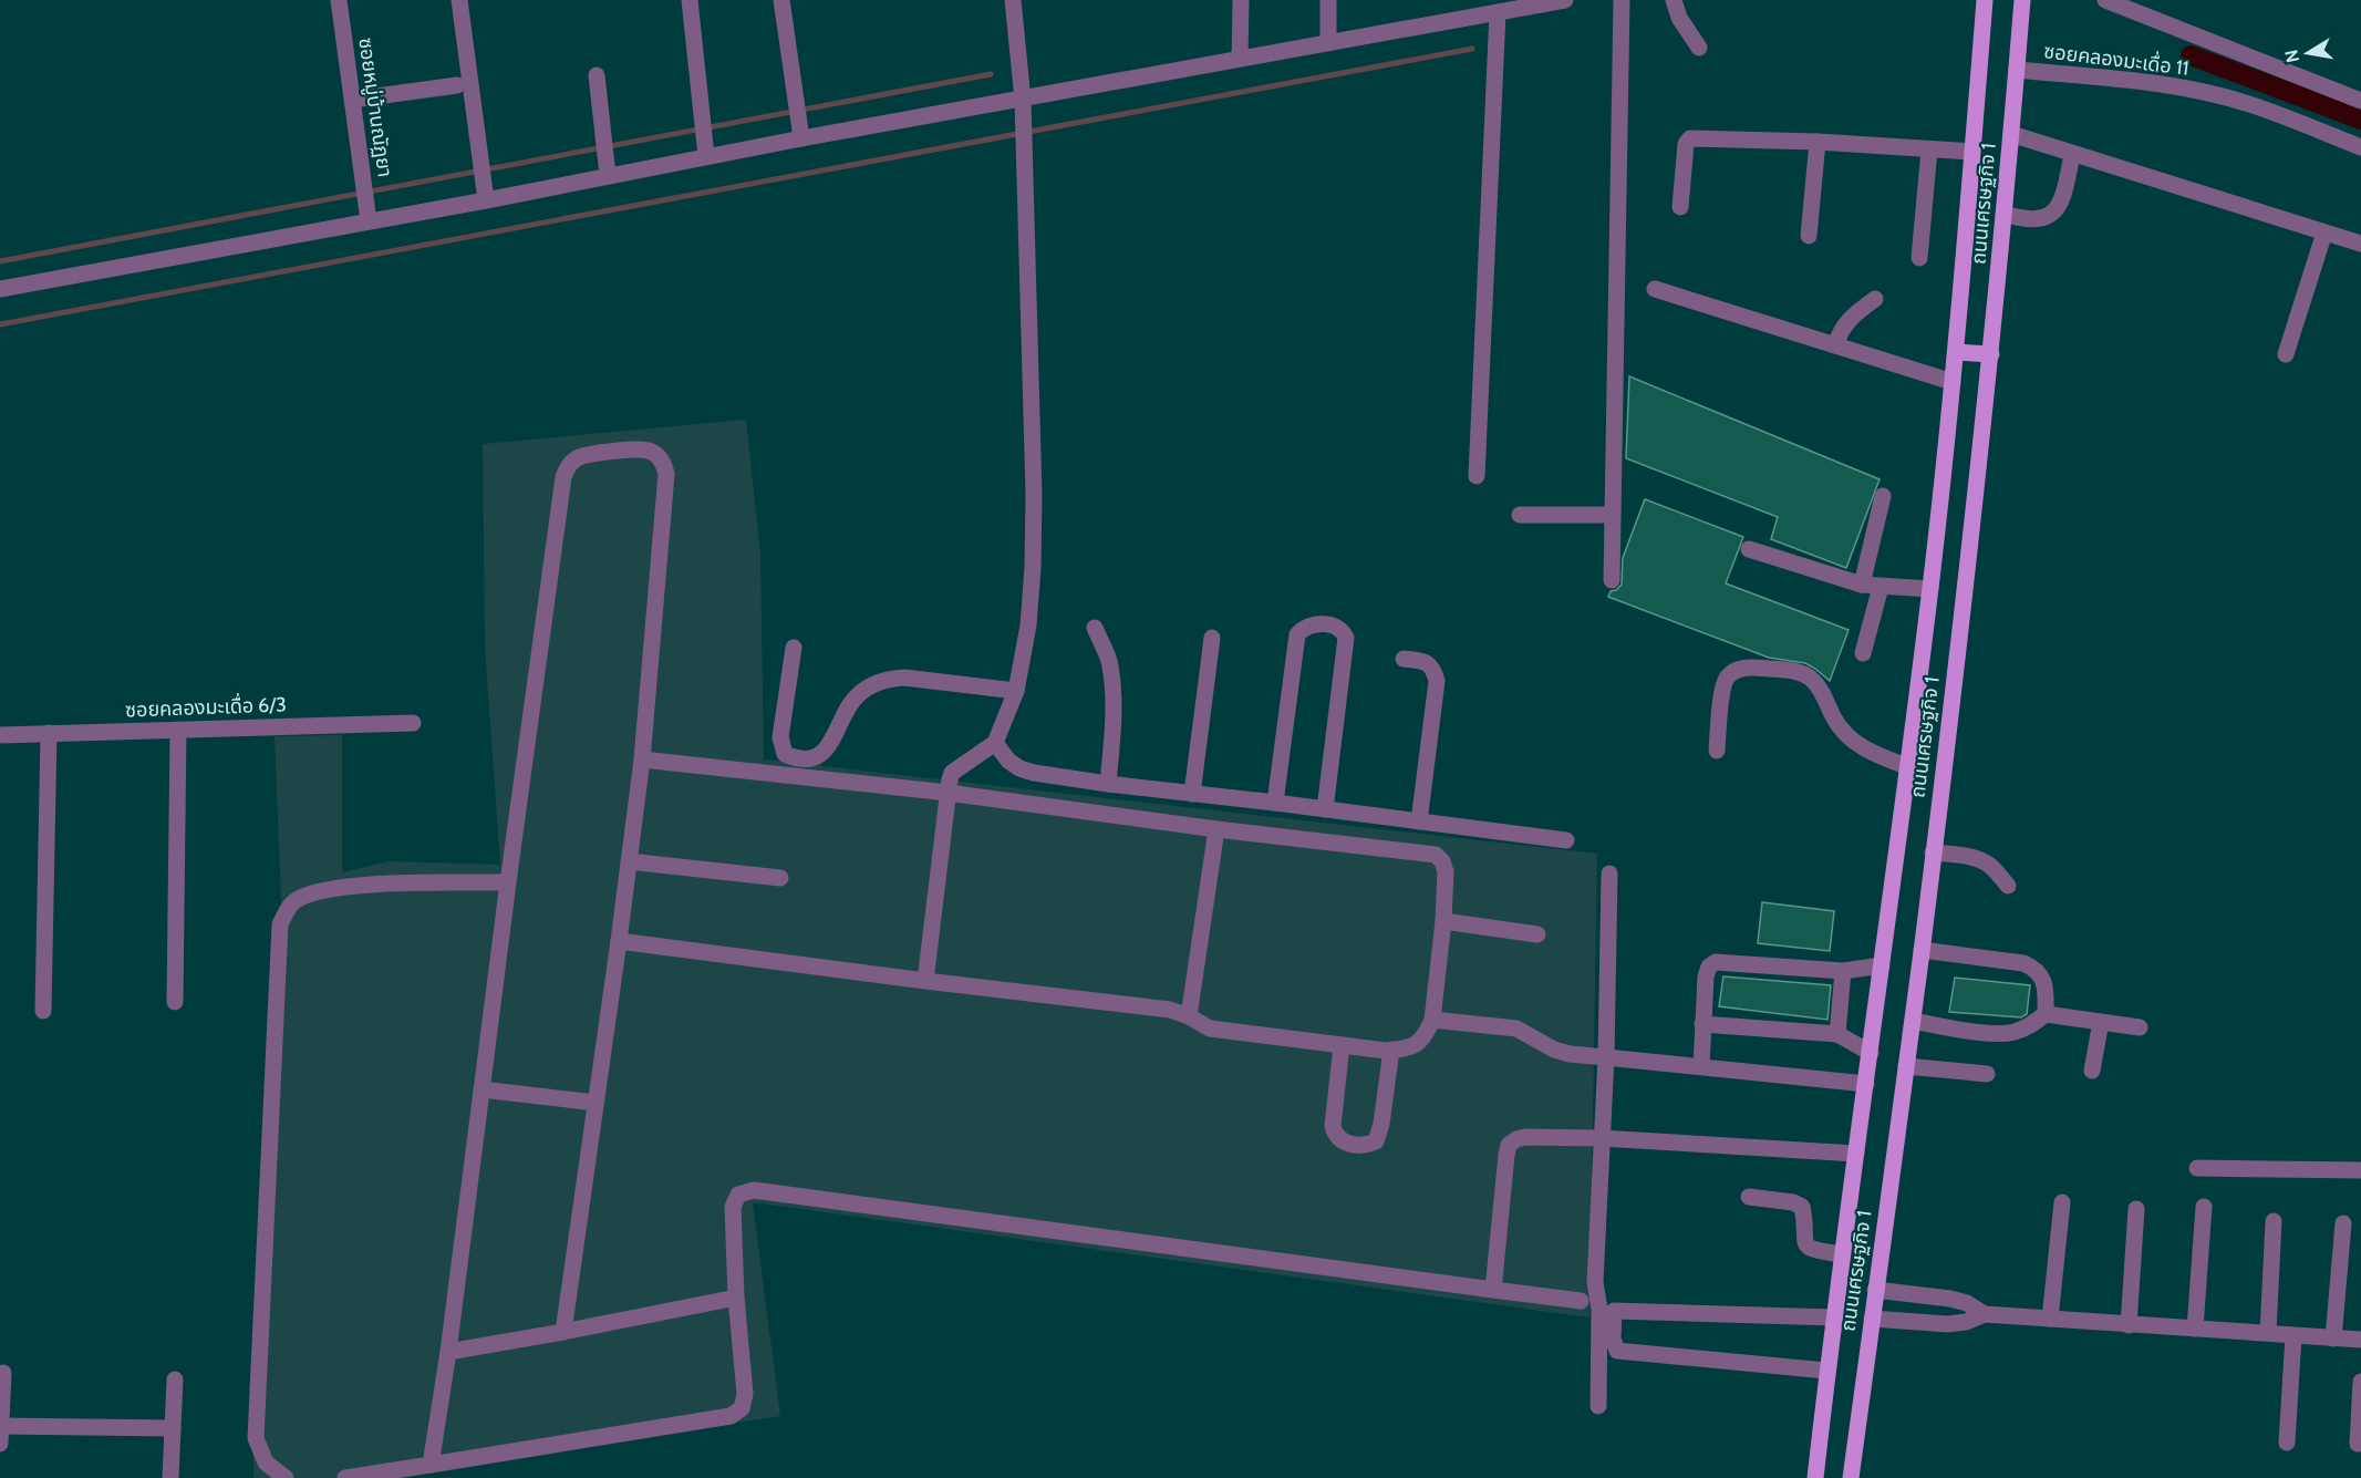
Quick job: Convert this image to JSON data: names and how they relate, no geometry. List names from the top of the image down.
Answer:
{
  "streets": {
    "main road": ["ถนนเศรษฐกิจ 1"],
    "street": ["ซอยคลองมะเดื่อ 11", "ซอยหมู่บ้านณัฏยา", "ซอยคลองมะเดื่อ 6/3"]
  },
  "crossings": [
    ["ซอยคลองมะเดื่อ 11", "ถนนเศรษฐกิจ 1"]
  ],
  "north": "left"
}
